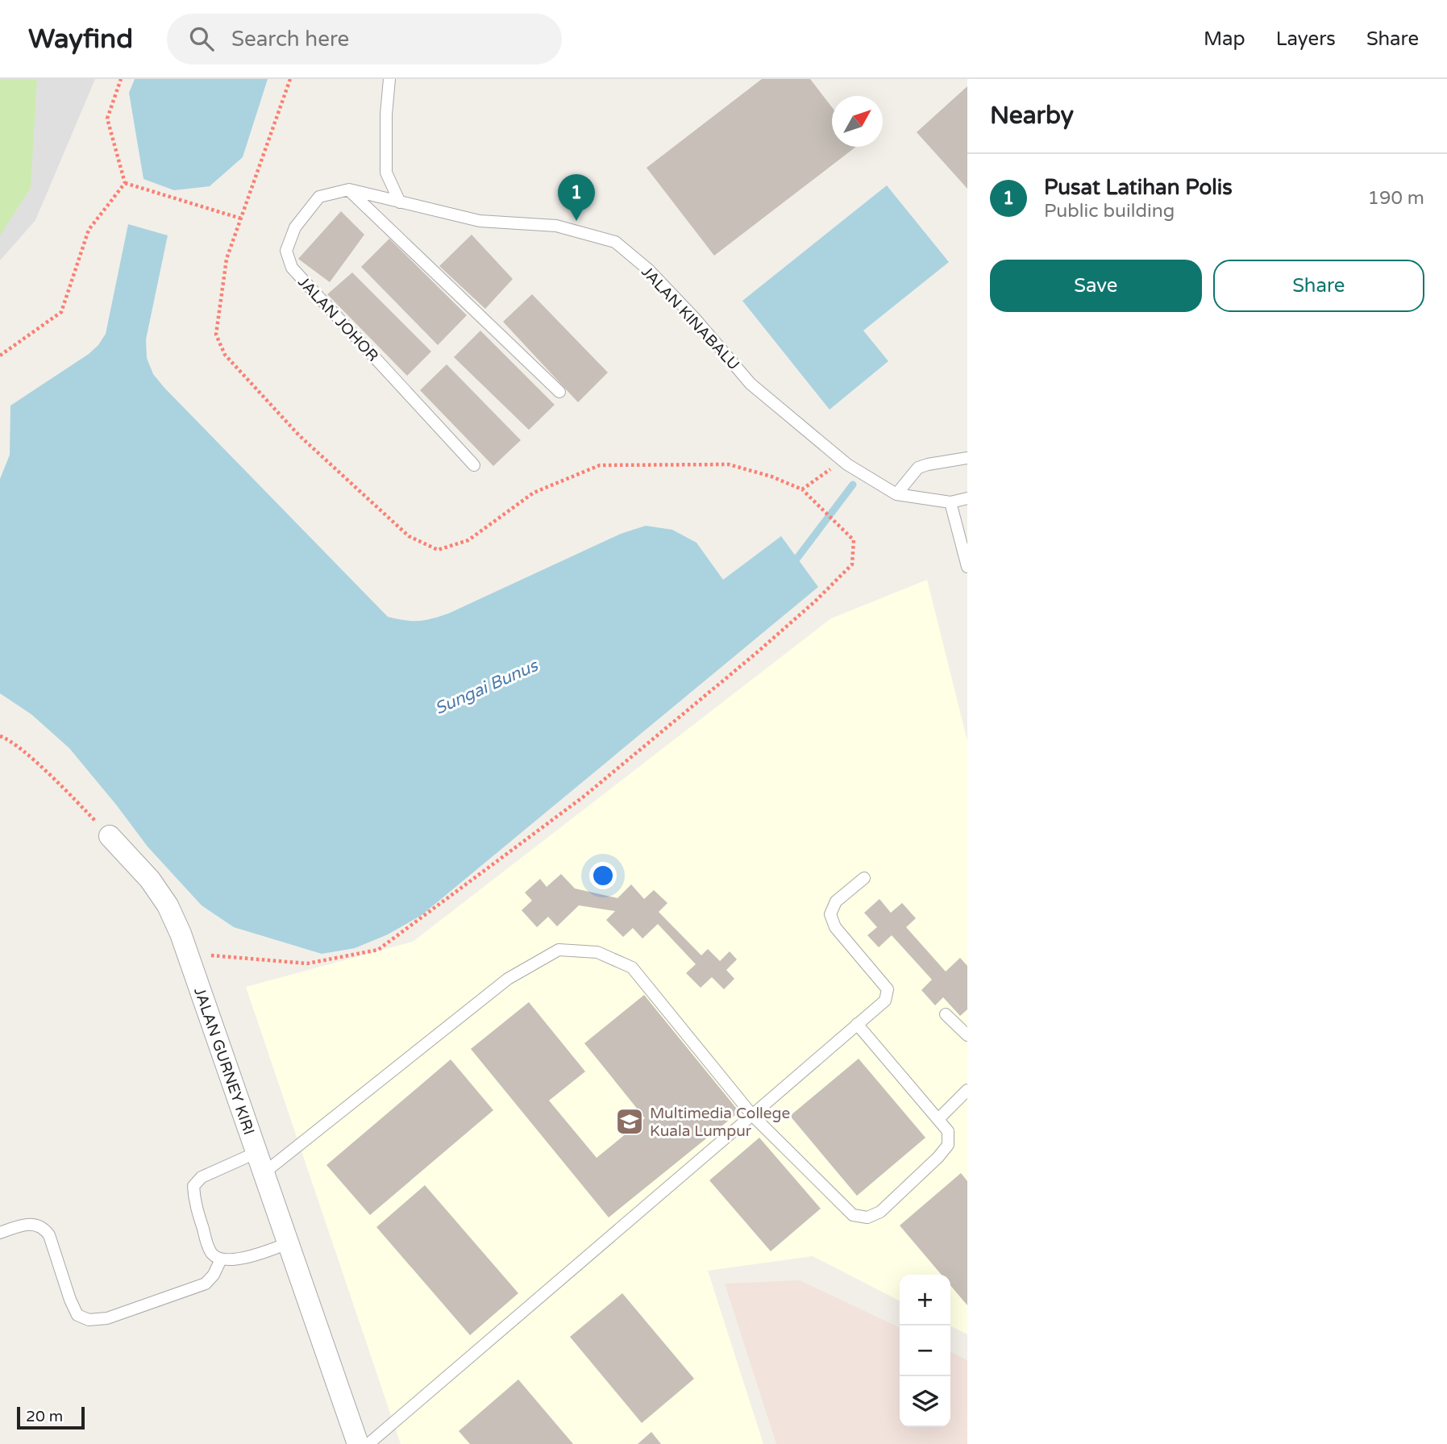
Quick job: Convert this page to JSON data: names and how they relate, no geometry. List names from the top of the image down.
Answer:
{
  "streets": {
    "street": ["JALAN GURNEY KIRI"],
    "lane": ["JALAN KINABALU", "JALAN JOHOR"]
  },
  "crossings": [
    ["JALAN KINABALU", "JALAN JOHOR"]
  ],
  "water": ["Sungai Bunus"],
  "places": {
    "school or university": ["Multimedia College Kuala Lumpur"]
  },
  "scale_bar": "20 m",
  "north": "top right",
  "page": {
    "header": "Wayfind",
    "search": "Search here",
    "nav": ["Map", "Layers", "Share"],
    "heading": "Nearby",
    "list": [
      {
        "mark": "1",
        "name": "Pusat Latihan Polis",
        "note": "Public building",
        "value": "190 m"
      }
    ],
    "pins": "1",
    "buttons": ["Save", "Share"],
    "map_buttons": ["+", "−"],
    "scale": "20 m"
  }
}
